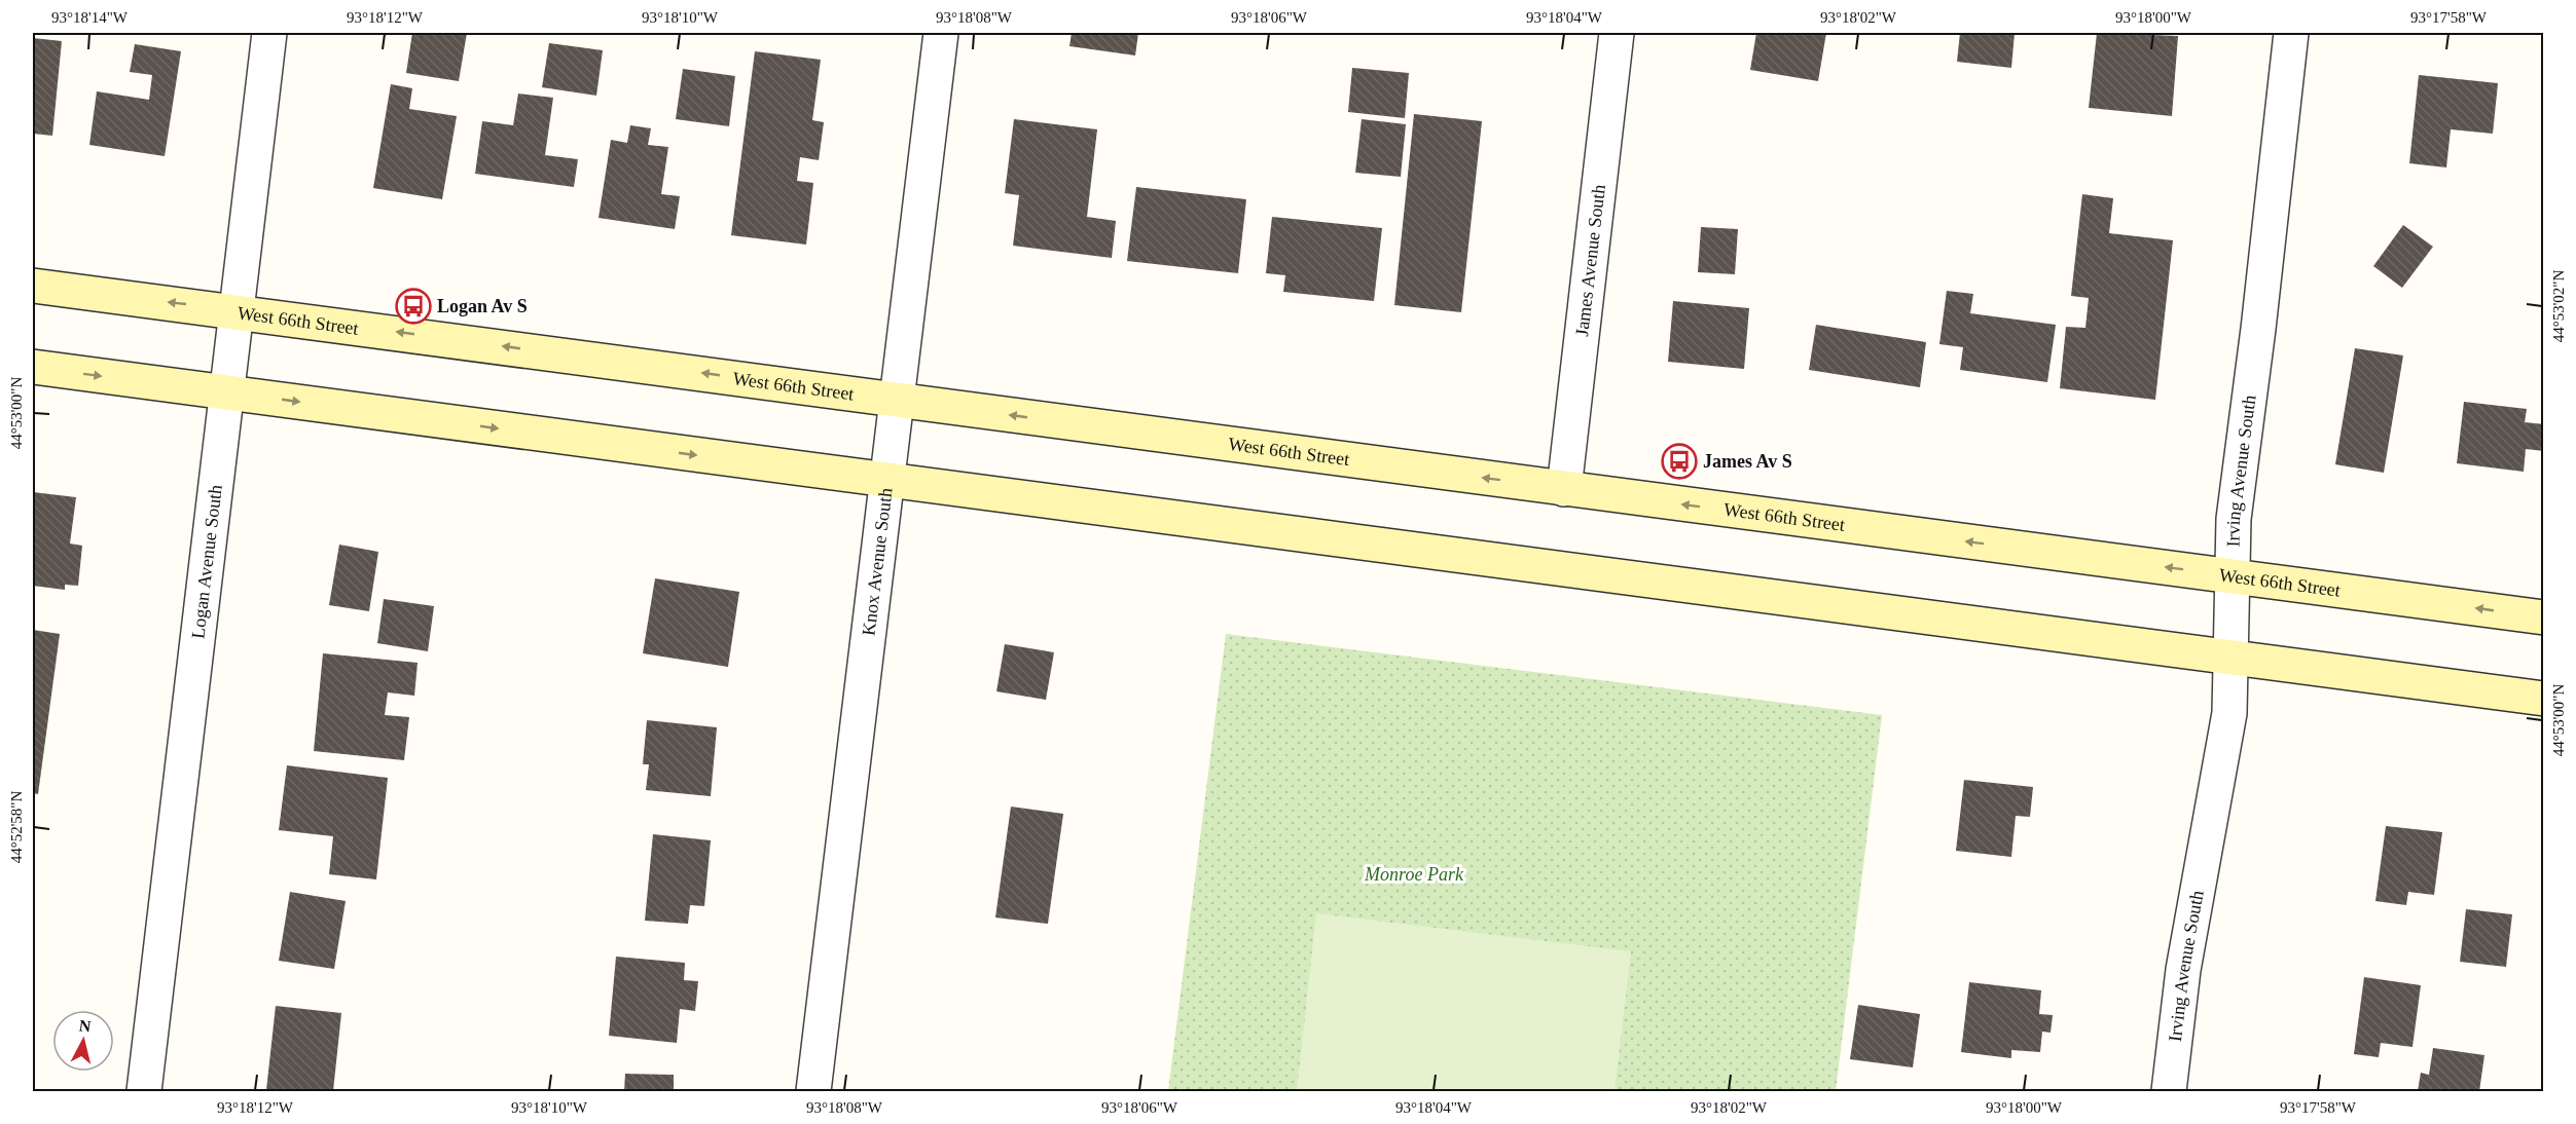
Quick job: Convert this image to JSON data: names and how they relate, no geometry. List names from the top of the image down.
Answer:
{
  "streets": {
    "main road": ["West 66th Street"],
    "street": [
      "James Avenue South",
      "Irving Avenue South",
      "Logan Avenue South",
      "Knox Avenue South"
    ]
  },
  "crossings": [
    ["James Avenue South", "West 66th Street"],
    ["West 66th Street", "Irving Avenue South"],
    ["West 66th Street", "Logan Avenue South"],
    ["West 66th Street", "Knox Avenue South"]
  ],
  "parks": ["Monroe Park"],
  "places": {
    "bus stop": ["Logan Av S", "James Av S"]
  },
  "north": "top",
  "coordinates": [
    "93°18'14\"W",
    "93°18'12\"W",
    "93°18'10\"W",
    "93°18'08\"W",
    "93°18'06\"W",
    "93°18'04\"W",
    "93°18'02\"W",
    "93°18'00\"W",
    "93°17'58\"W",
    "44°53'02\"N",
    "44°53'00\"N",
    "44°52'58\"N"
  ]
}
